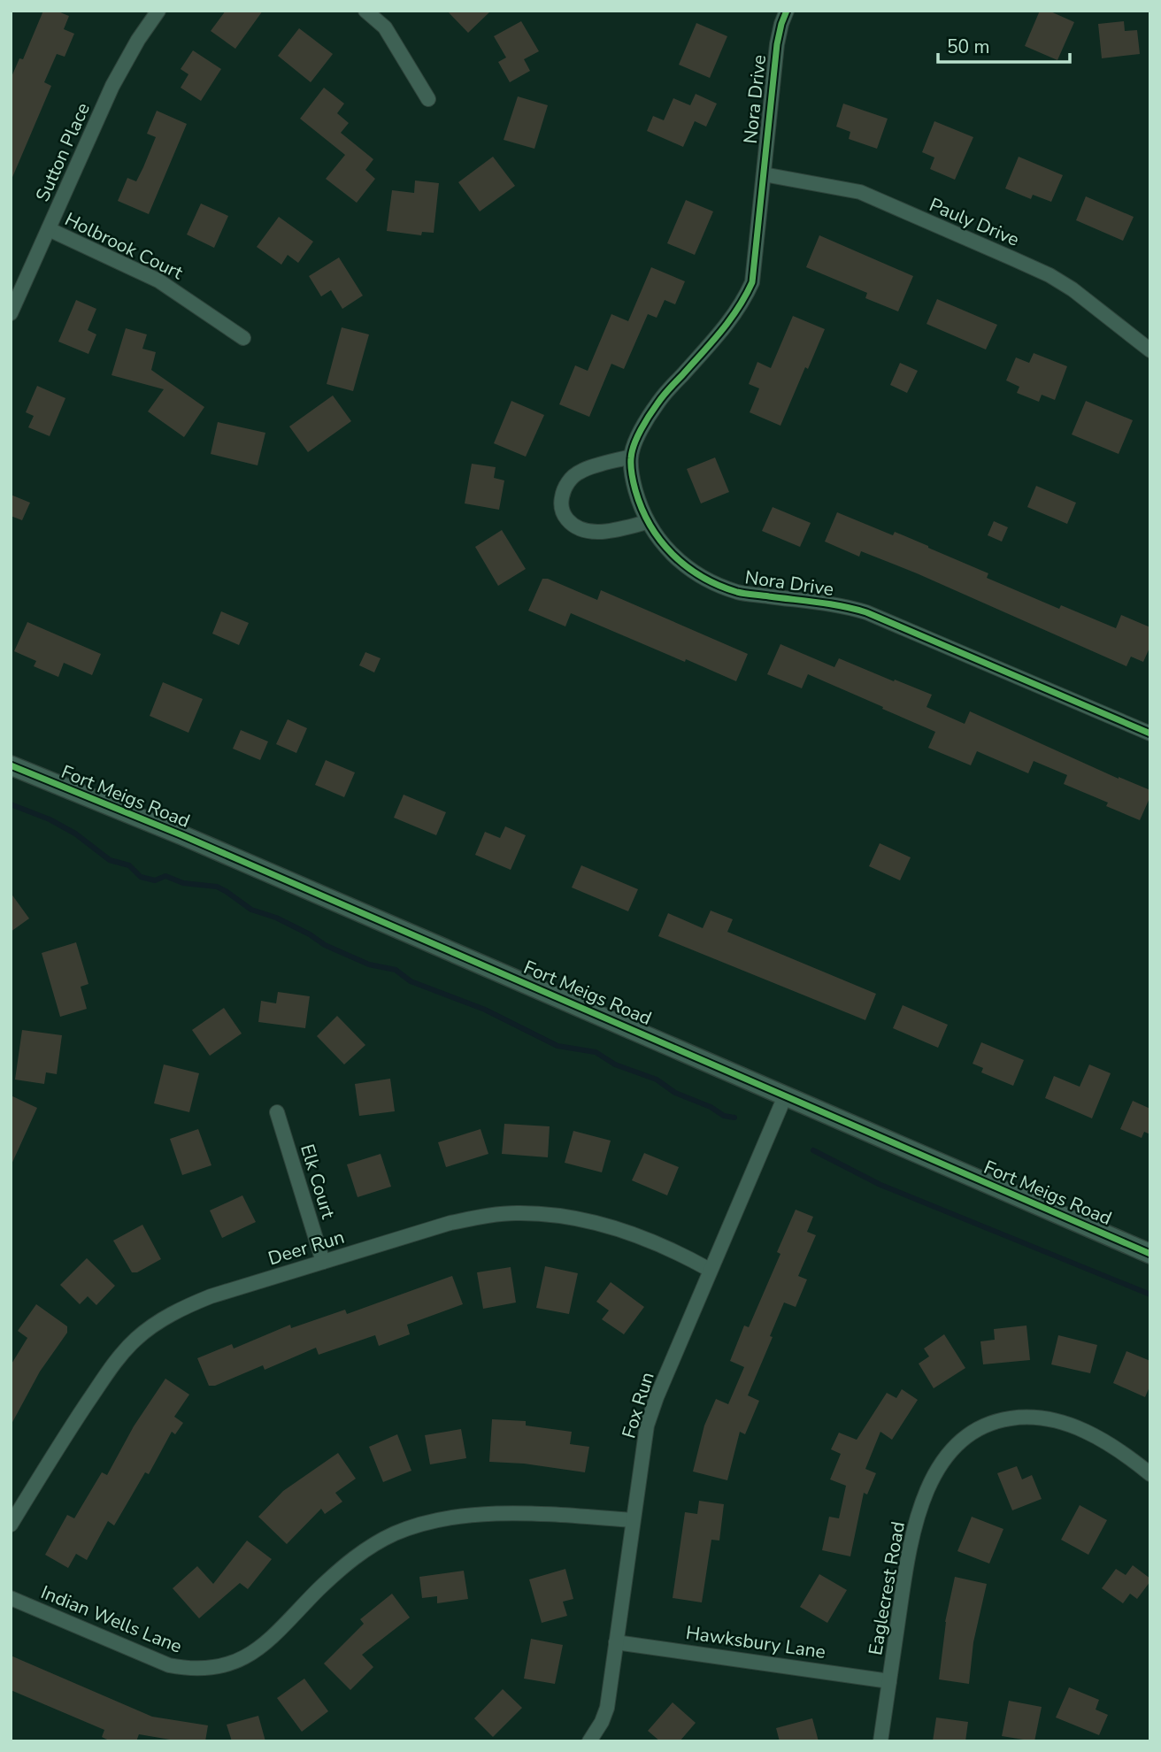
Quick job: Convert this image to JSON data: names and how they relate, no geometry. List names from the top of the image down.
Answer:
{
  "streets": {
    "street": [
      "Nora Drive",
      "Sutton Place",
      "Pauly Drive",
      "Holbrook Court",
      "Fort Meigs Road",
      "Elk Court",
      "Deer Run",
      "Fox Run",
      "Eaglecrest Road",
      "Indian Wells Lane",
      "Hawksbury Lane"
    ]
  },
  "crossings": [
    ["Nora Drive", "Pauly Drive"],
    ["Sutton Place", "Holbrook Court"],
    ["Fort Meigs Road", "Fox Run"],
    ["Elk Court", "Deer Run"],
    ["Deer Run", "Fox Run"],
    ["Fox Run", "Indian Wells Lane"],
    ["Fox Run", "Hawksbury Lane"],
    ["Eaglecrest Road", "Hawksbury Lane"]
  ],
  "scale_bar": "50 m"
}
